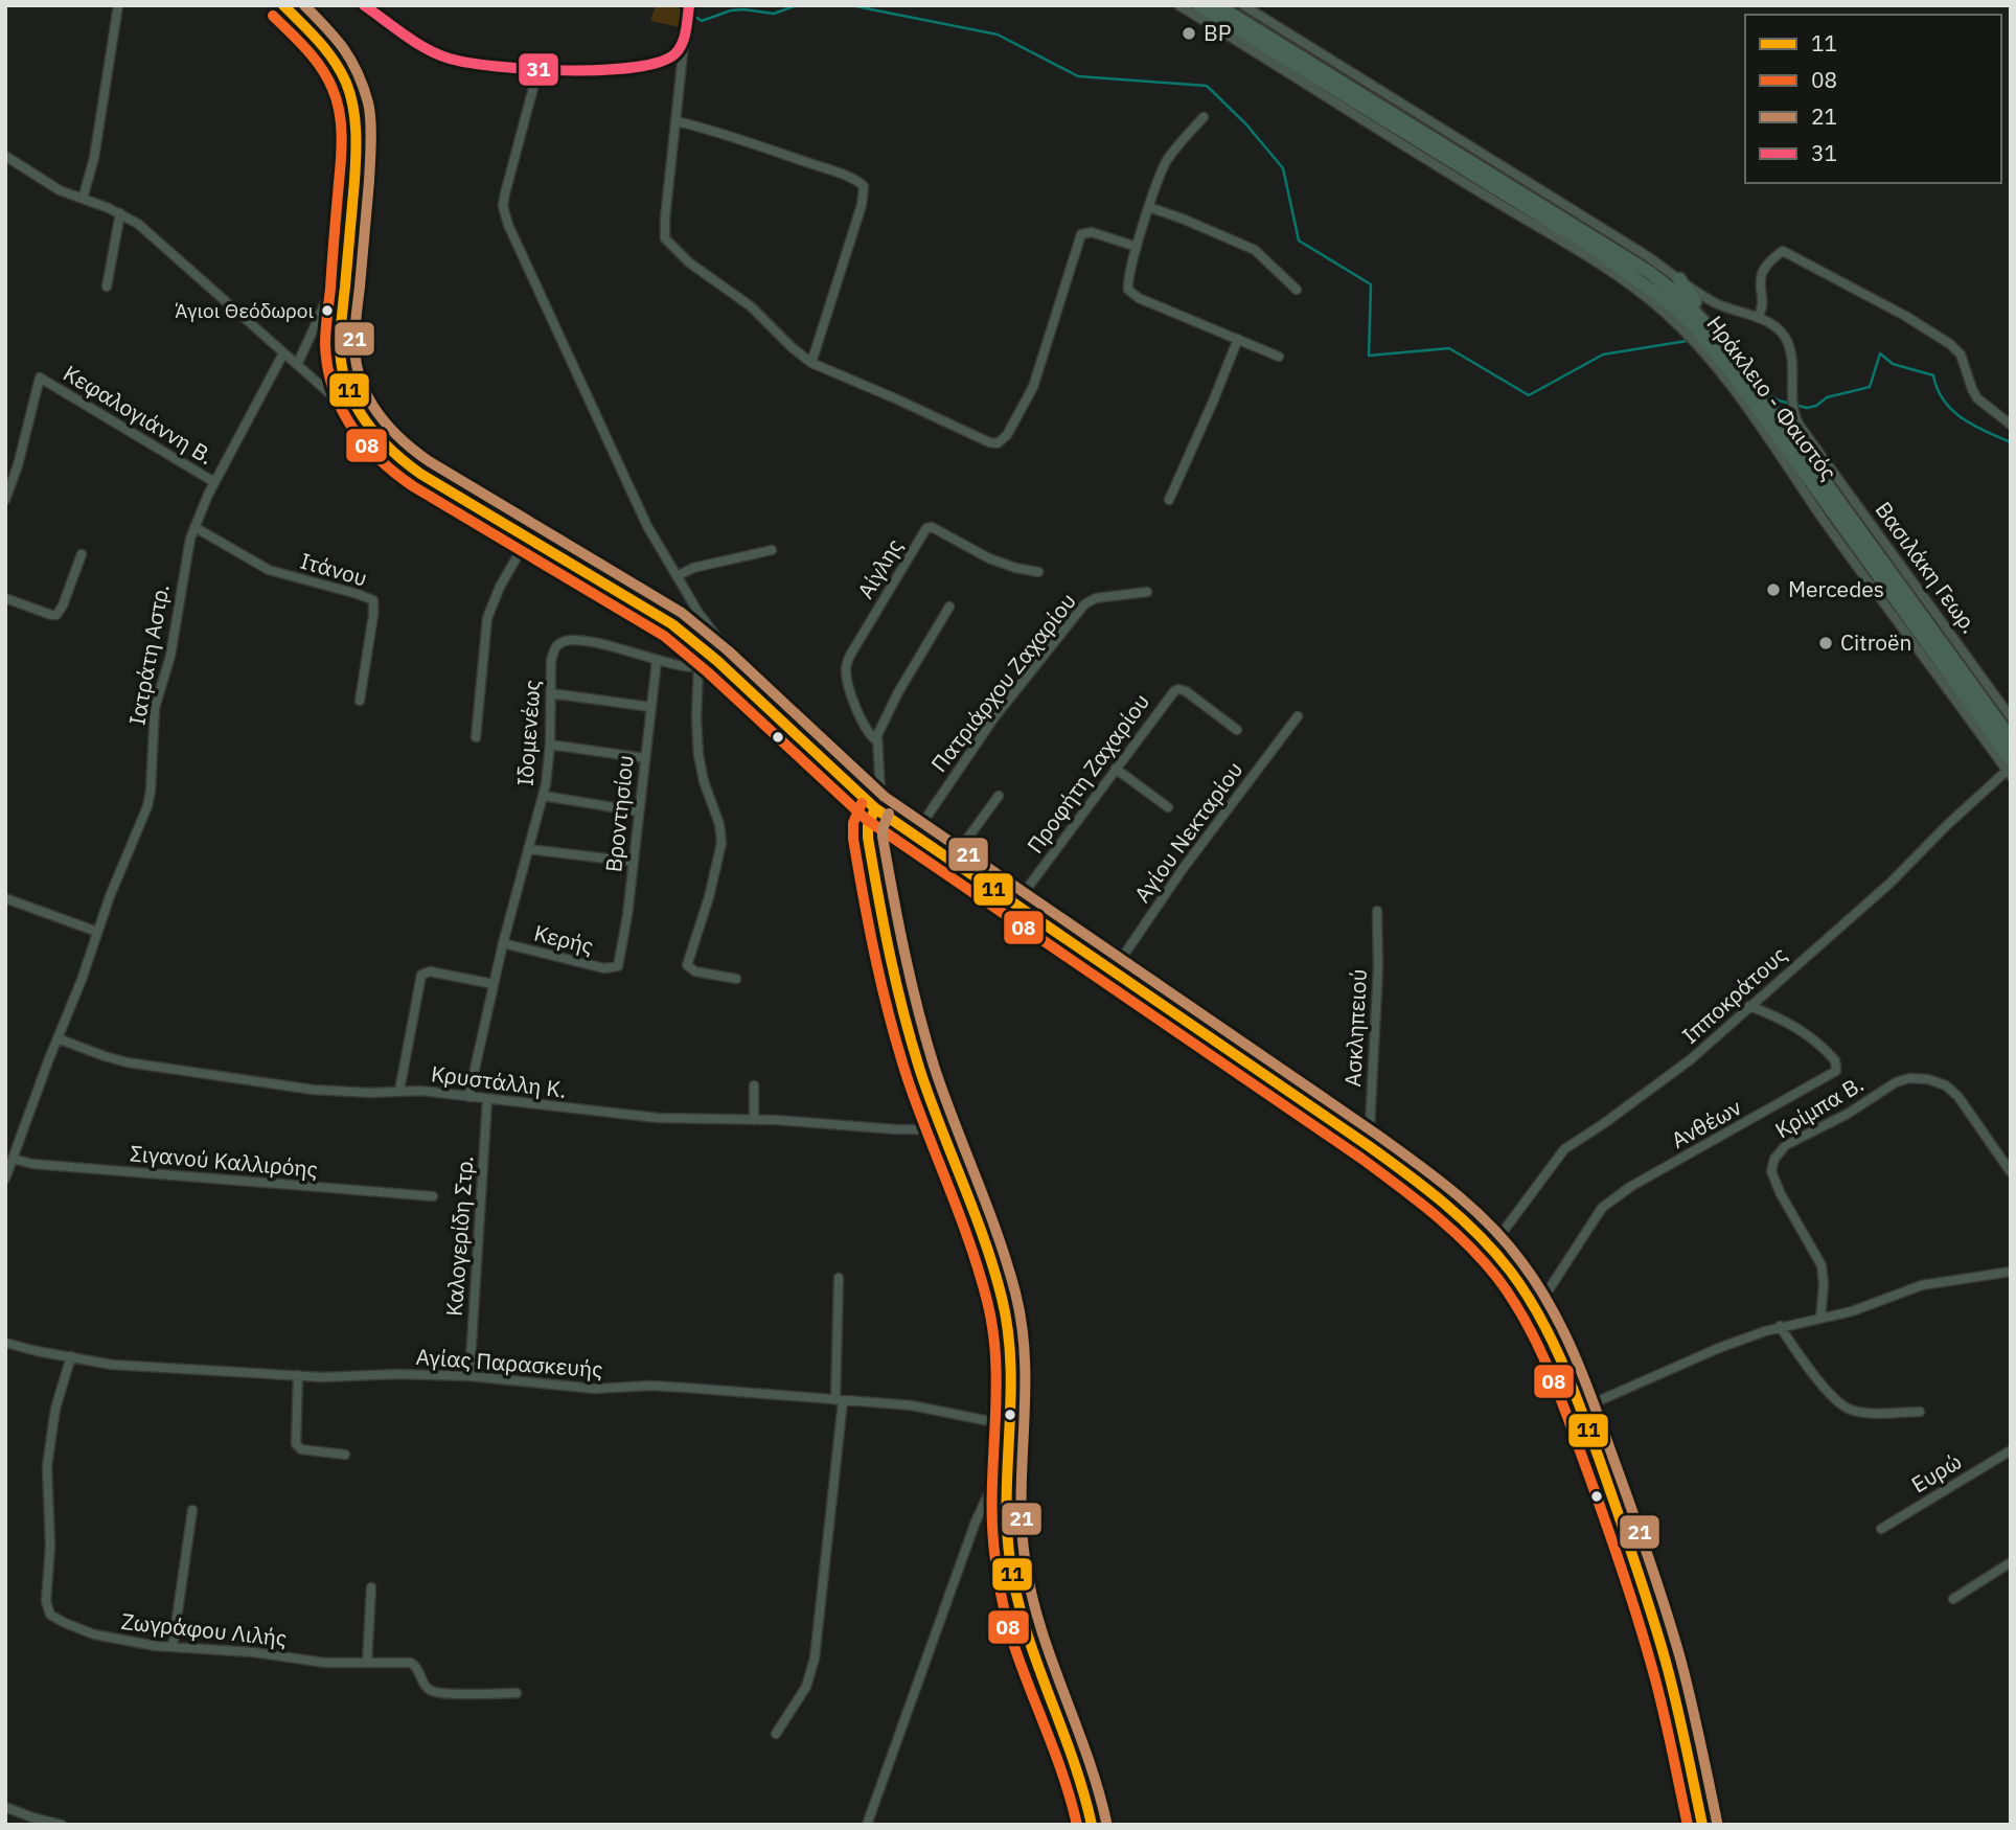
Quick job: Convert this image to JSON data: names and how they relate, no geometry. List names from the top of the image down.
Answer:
{
  "streets": {
    "main road": ["Ηράκλειο - Φαιστός"],
    "street": [
      "Κεφαλογιάννη Β.",
      "Βασιλάκη Γεωρ.",
      "Αίγλης",
      "Ιτάνου",
      "Ιατράτη Αστρ.",
      "Πατριάρχου Ζαχαρίου",
      "Ιδομενέως",
      "Προφήτη Ζαχαρίου",
      "Βροντησίου",
      "Αγίου Νεκταρίου",
      "Κερής",
      "Ιπποκράτους",
      "Ασκληπειού",
      "Κρυστάλλη Κ.",
      "Κρίμπα Β.",
      "Ανθέων",
      "Σιγανού Καλλιρόης",
      "Καλογερίδη Στρ.",
      "Αγίας Παρασκευής",
      "Ευρώ",
      "Ζωγράφου Λιλής"
    ]
  },
  "crossings": [
    ["Ηράκλειο - Φαιστός", "Ιπποκράτους"],
    ["Κεφαλογιάννη Β.", "Ιατράτη Αστρ."],
    ["Ιτάνου", "Ιατράτη Αστρ."],
    ["Ιατράτη Αστρ.", "Κρυστάλλη Κ."],
    ["Ιατράτη Αστρ.", "Σιγανού Καλλιρόης"],
    ["Ιδομενέως", "Βροντησίου"],
    ["Ιδομενέως", "Κερής"],
    ["Ιδομενέως", "Κρυστάλλη Κ."],
    ["Βροντησίου", "Κερής"],
    ["Ιπποκράτους", "Ανθέων"],
    ["Κρυστάλλη Κ.", "Καλογερίδη Στρ."],
    ["Καλογερίδη Στρ.", "Αγίας Παρασκευής"],
    ["Αγίας Παρασκευής", "Ζωγράφου Λιλής"]
  ],
  "places": [
    "BP",
    "Άγιοι Θεόδωροι",
    "Mercedes",
    "Citroën"
  ],
  "lines": [
    "transit line 11",
    "transit line 21",
    "transit line 31",
    "transit line 08"
  ],
  "legend": [
    "11",
    "08",
    "21",
    "31"
  ]
}
